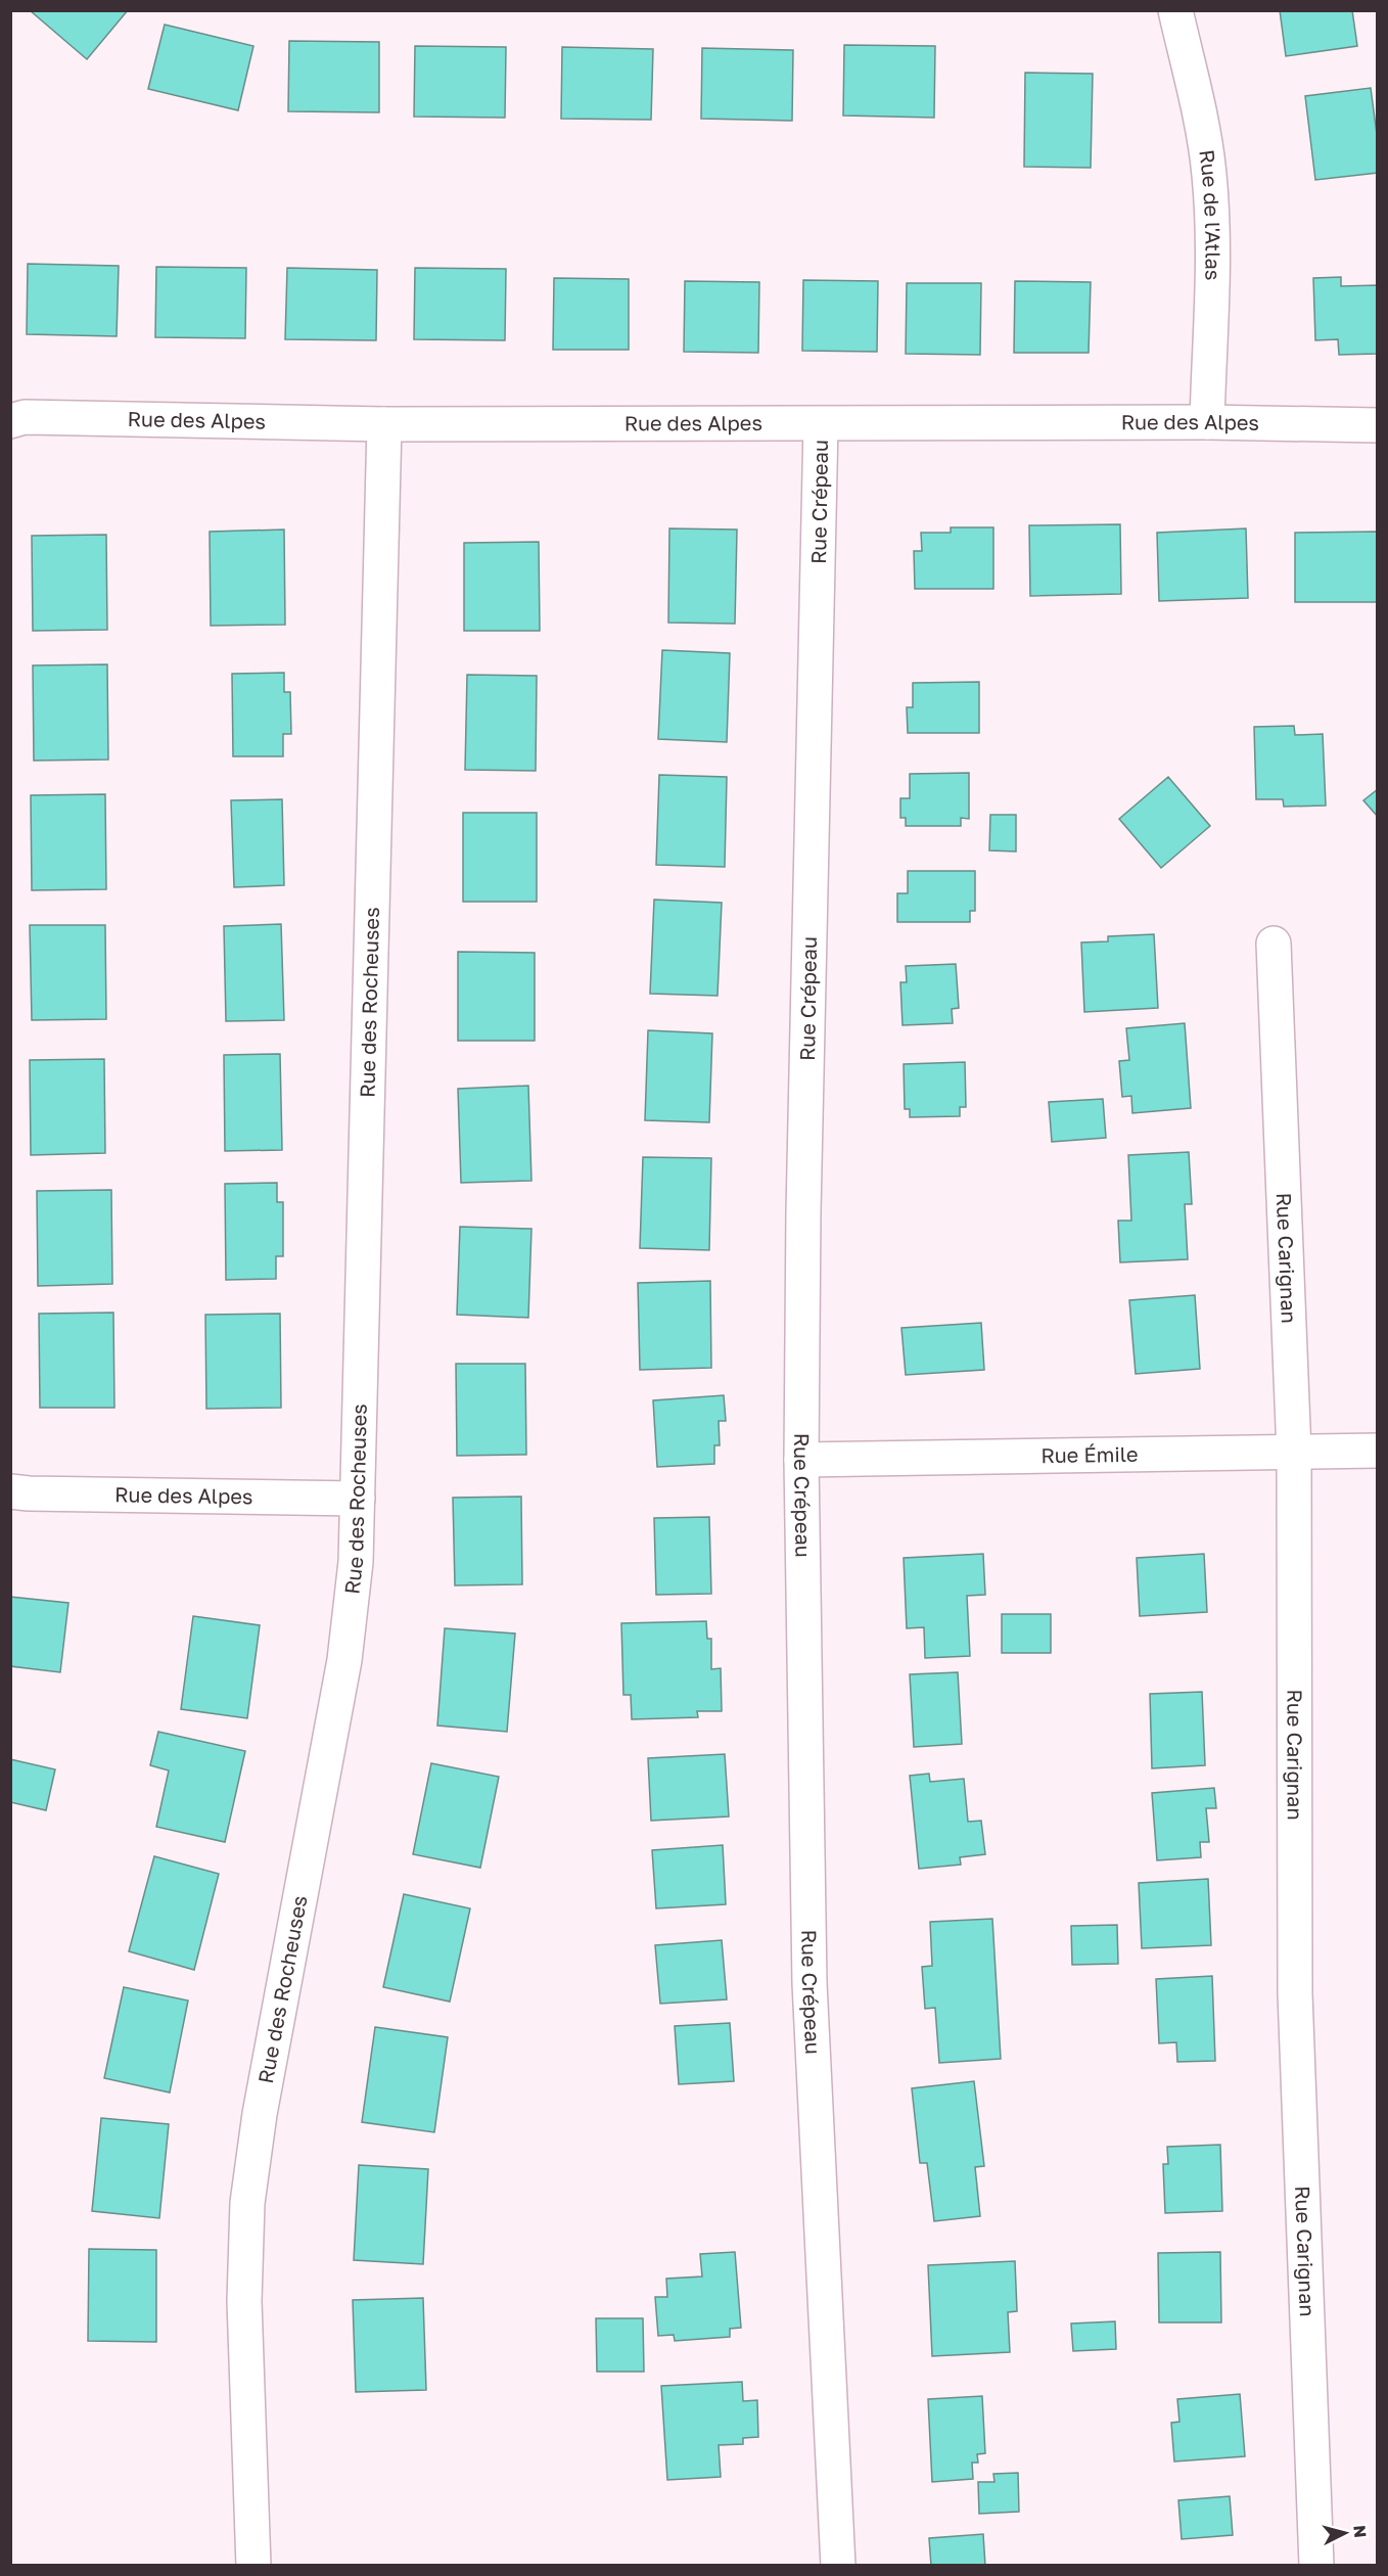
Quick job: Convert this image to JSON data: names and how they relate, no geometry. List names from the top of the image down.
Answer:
{
  "streets": {
    "street": [
      "Rue de l'Atlas",
      "Rue des Alpes",
      "Rue Crépeau",
      "Rue des Rocheuses",
      "Rue Carignan",
      "Rue Émile"
    ]
  },
  "crossings": [
    ["Rue de l'Atlas", "Rue des Alpes"],
    ["Rue des Alpes", "Rue Crépeau"],
    ["Rue des Alpes", "Rue des Rocheuses"],
    ["Rue Crépeau", "Rue Émile"],
    ["Rue Carignan", "Rue Émile"]
  ],
  "north": "right"
}
